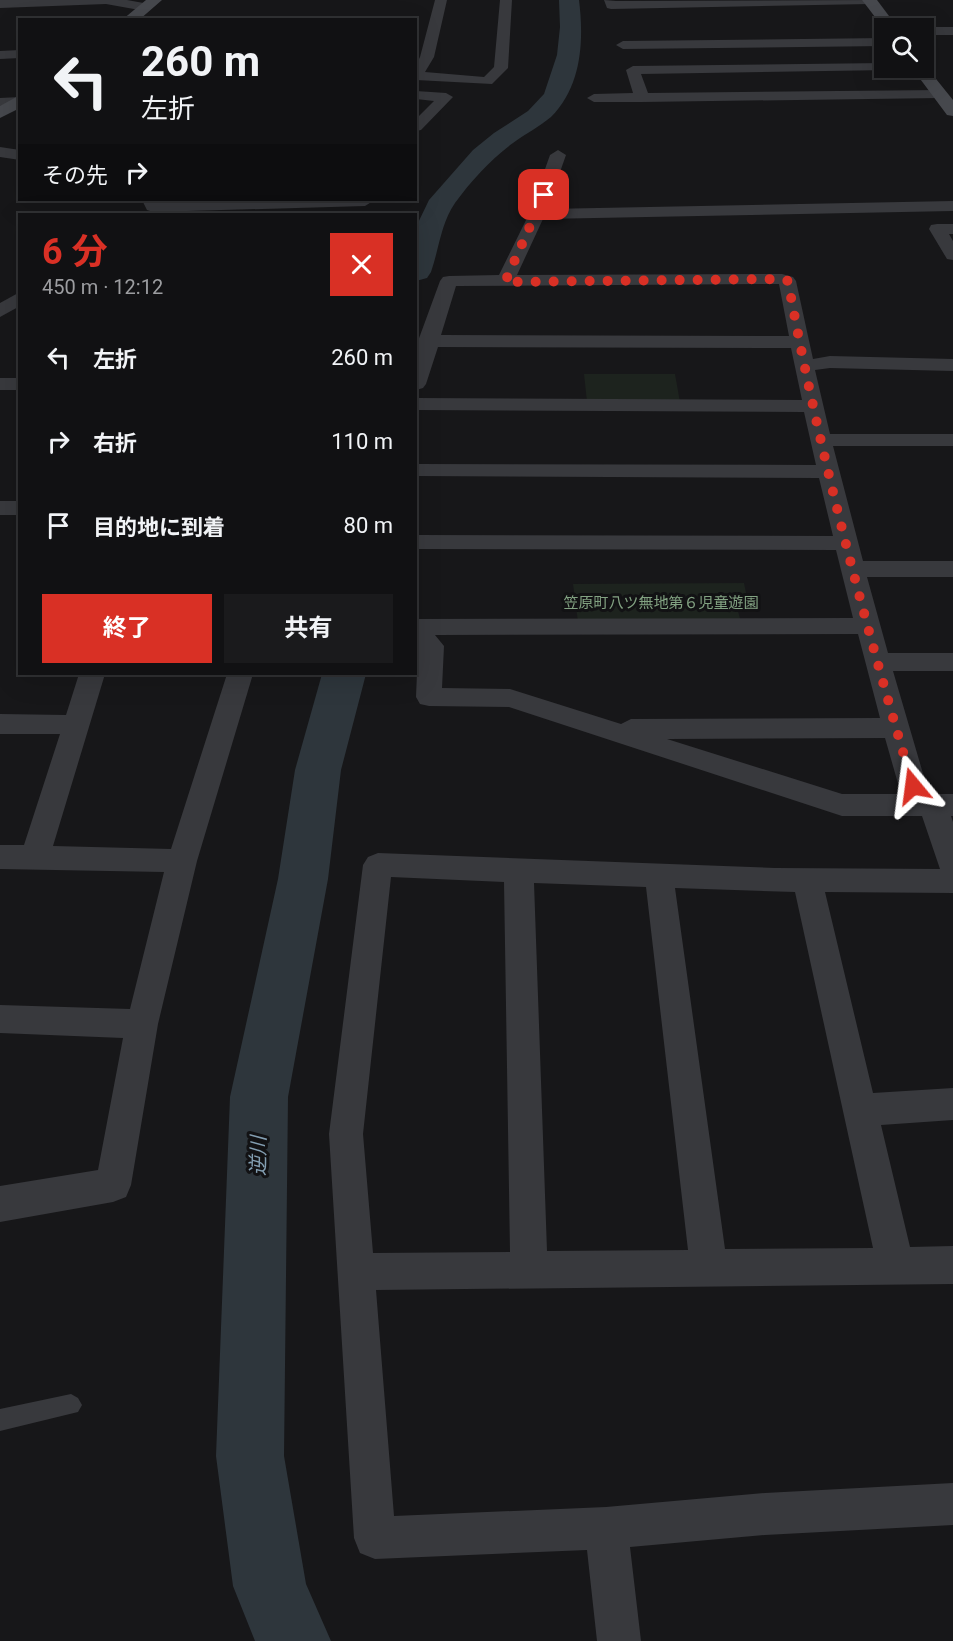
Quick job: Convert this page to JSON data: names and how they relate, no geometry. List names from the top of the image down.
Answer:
{
  "water": ["逆川"],
  "parks": ["笠原町八ツ無地第６児童遊園"],
  "page": {
    "turn": ["260 m", "左折"],
    "then": "その先",
    "heading": ["6 分", "450 m · 12:12"],
    "list": [
      {
        "name": "左折",
        "value": "260 m"
      },
      {
        "name": "右折",
        "value": "110 m"
      },
      {
        "name": "目的地に到着",
        "value": "80 m"
      }
    ],
    "buttons": ["終了", "共有"]
  }
}
